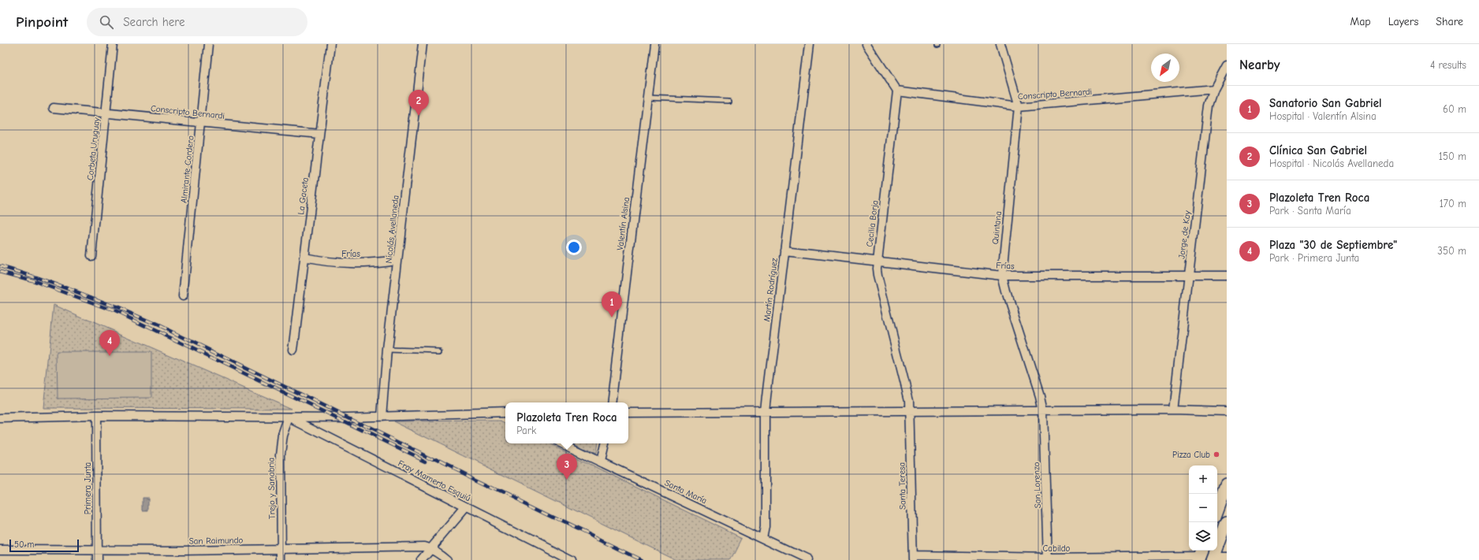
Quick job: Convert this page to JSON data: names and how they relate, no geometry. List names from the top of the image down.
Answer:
{
  "streets": {
    "street": [
      "Conscripto Bernardi",
      "Corbeta Uruguay",
      "Almirante Cordero",
      "La Gaceta",
      "Valentín Alsina",
      "Cecilia Borja",
      "Quintana",
      "Nicolás Avellaneda",
      "Jorge de Kay",
      "Frías",
      "Martín Rodríguez",
      "Fray Mamerto Esquiú",
      "San Lorenzo",
      "Santa Teresa",
      "Primera Junta",
      "Trejo y Sanabria",
      "Santa María",
      "San Raimundo",
      "Cabildo"
    ]
  },
  "crossings": [
    ["Conscripto Bernardi", "Corbeta Uruguay"],
    ["Conscripto Bernardi", "Almirante Cordero"],
    ["Conscripto Bernardi", "La Gaceta"],
    ["Conscripto Bernardi", "Cecilia Borja"],
    ["Conscripto Bernardi", "Quintana"],
    ["Conscripto Bernardi", "Jorge de Kay"],
    ["La Gaceta", "Frías"],
    ["Cecilia Borja", "Frías"],
    ["Cecilia Borja", "Santa Teresa"],
    ["Quintana", "Frías"],
    ["Quintana", "San Lorenzo"],
    ["Nicolás Avellaneda", "Frías"],
    ["Jorge de Kay", "Frías"],
    ["Frías", "Martín Rodríguez"],
    ["Martín Rodríguez", "Santa María"],
    ["Fray Mamerto Esquiú", "Trejo y Sanabria"],
    ["San Lorenzo", "Cabildo"],
    ["Santa Teresa", "Cabildo"],
    ["Primera Junta", "San Raimundo"],
    ["Trejo y Sanabria", "San Raimundo"]
  ],
  "places": ["Pizza Club"],
  "scale_bar": "50 m",
  "north": "bottom left",
  "page": {
    "header": "Pinpoint",
    "search": "Search here",
    "nav": ["Map", "Layers", "Share"],
    "heading": ["Nearby", "4 results"],
    "list": [
      {
        "mark": "1",
        "name": "Sanatorio San Gabriel",
        "note": "Hospital · Valentín Alsina",
        "value": "60 m"
      },
      {
        "mark": "2",
        "name": "Clínica San Gabriel",
        "note": "Hospital · Nicolás Avellaneda",
        "value": "150 m"
      },
      {
        "mark": "3",
        "name": "Plazoleta Tren Roca",
        "note": "Park · Santa María",
        "value": "170 m"
      },
      {
        "mark": "4",
        "name": "Plaza \"30 de Septiembre\"",
        "note": "Park · Primera Junta",
        "value": "350 m"
      }
    ],
    "pins": [
      "2",
      "1",
      "4",
      "3"
    ],
    "popup": ["Plazoleta Tren Roca", "Park"],
    "map_buttons": ["+", "−"],
    "scale": "50 m"
  }
}
